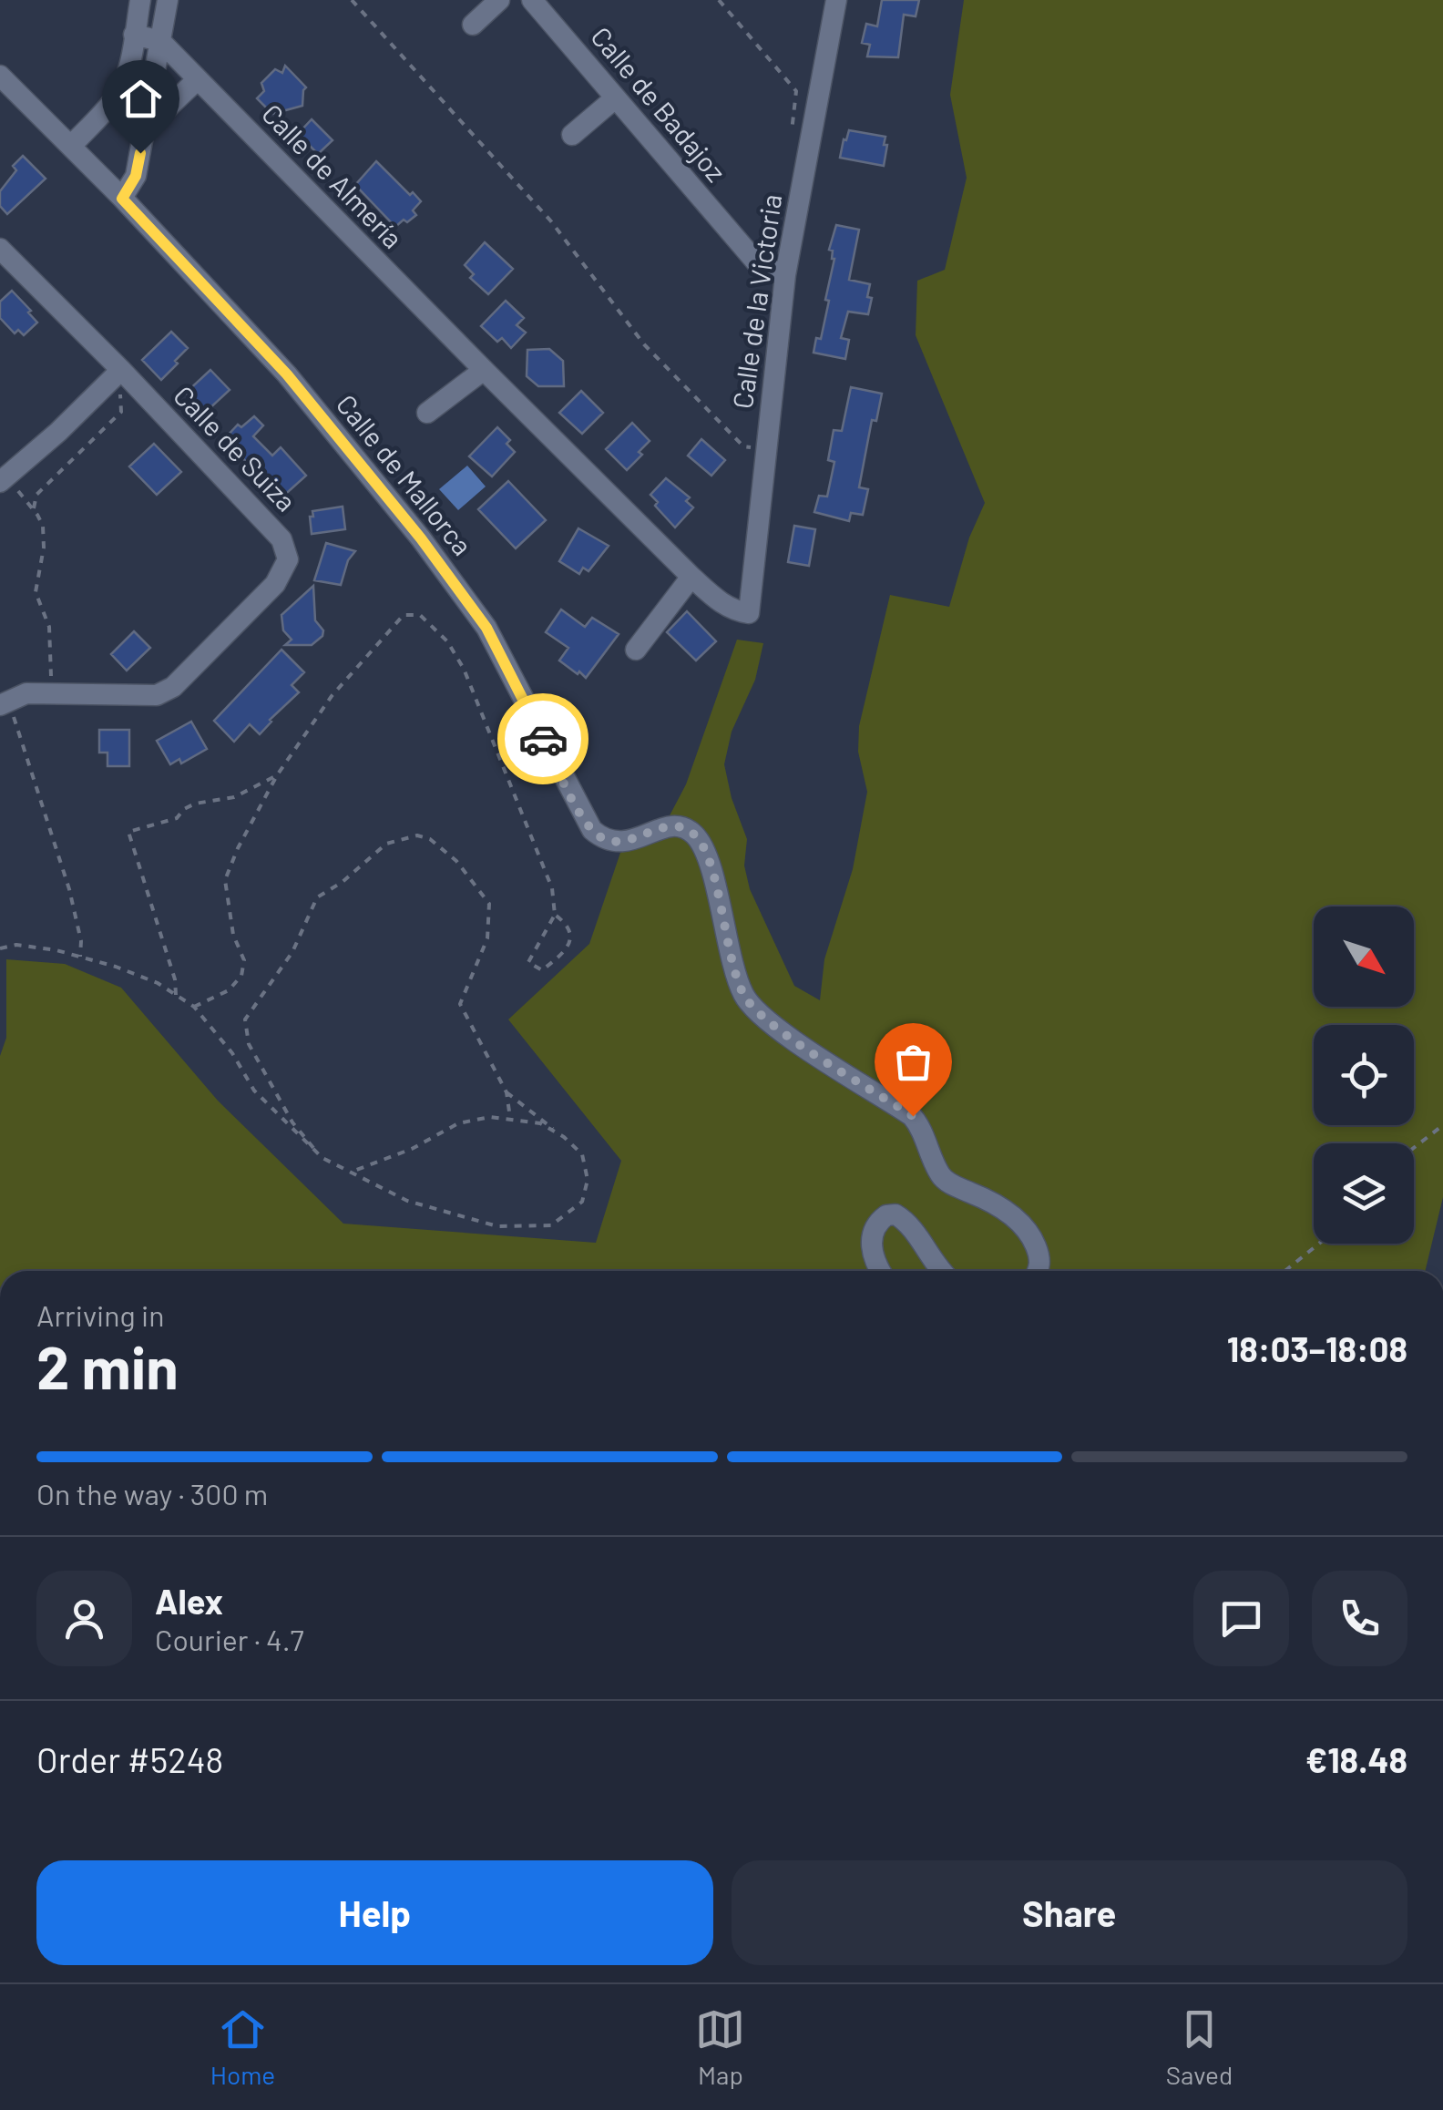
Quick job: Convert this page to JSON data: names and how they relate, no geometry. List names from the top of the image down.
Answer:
{
  "streets": {
    "street": [
      "Calle de Badajoz",
      "Calle de Almería",
      "Calle de la Victoria",
      "Calle de Suiza",
      "Calle de Mallorca"
    ]
  },
  "crossings": [
    ["Calle de Badajoz", "Calle de la Victoria"],
    ["Calle de Almería", "Calle de la Victoria"]
  ],
  "north": "bottom right",
  "page": {
    "heading": ["2 min", "Arriving in", "18:03–18:08"],
    "panel": [
      "Alex",
      "Courier · 4.7",
      "Order #5248",
      "€18.48"
    ],
    "bar": "On the way · 300 m",
    "buttons": ["Help", "Share"],
    "tabs": ["Home", "Map", "Saved"]
  }
}
